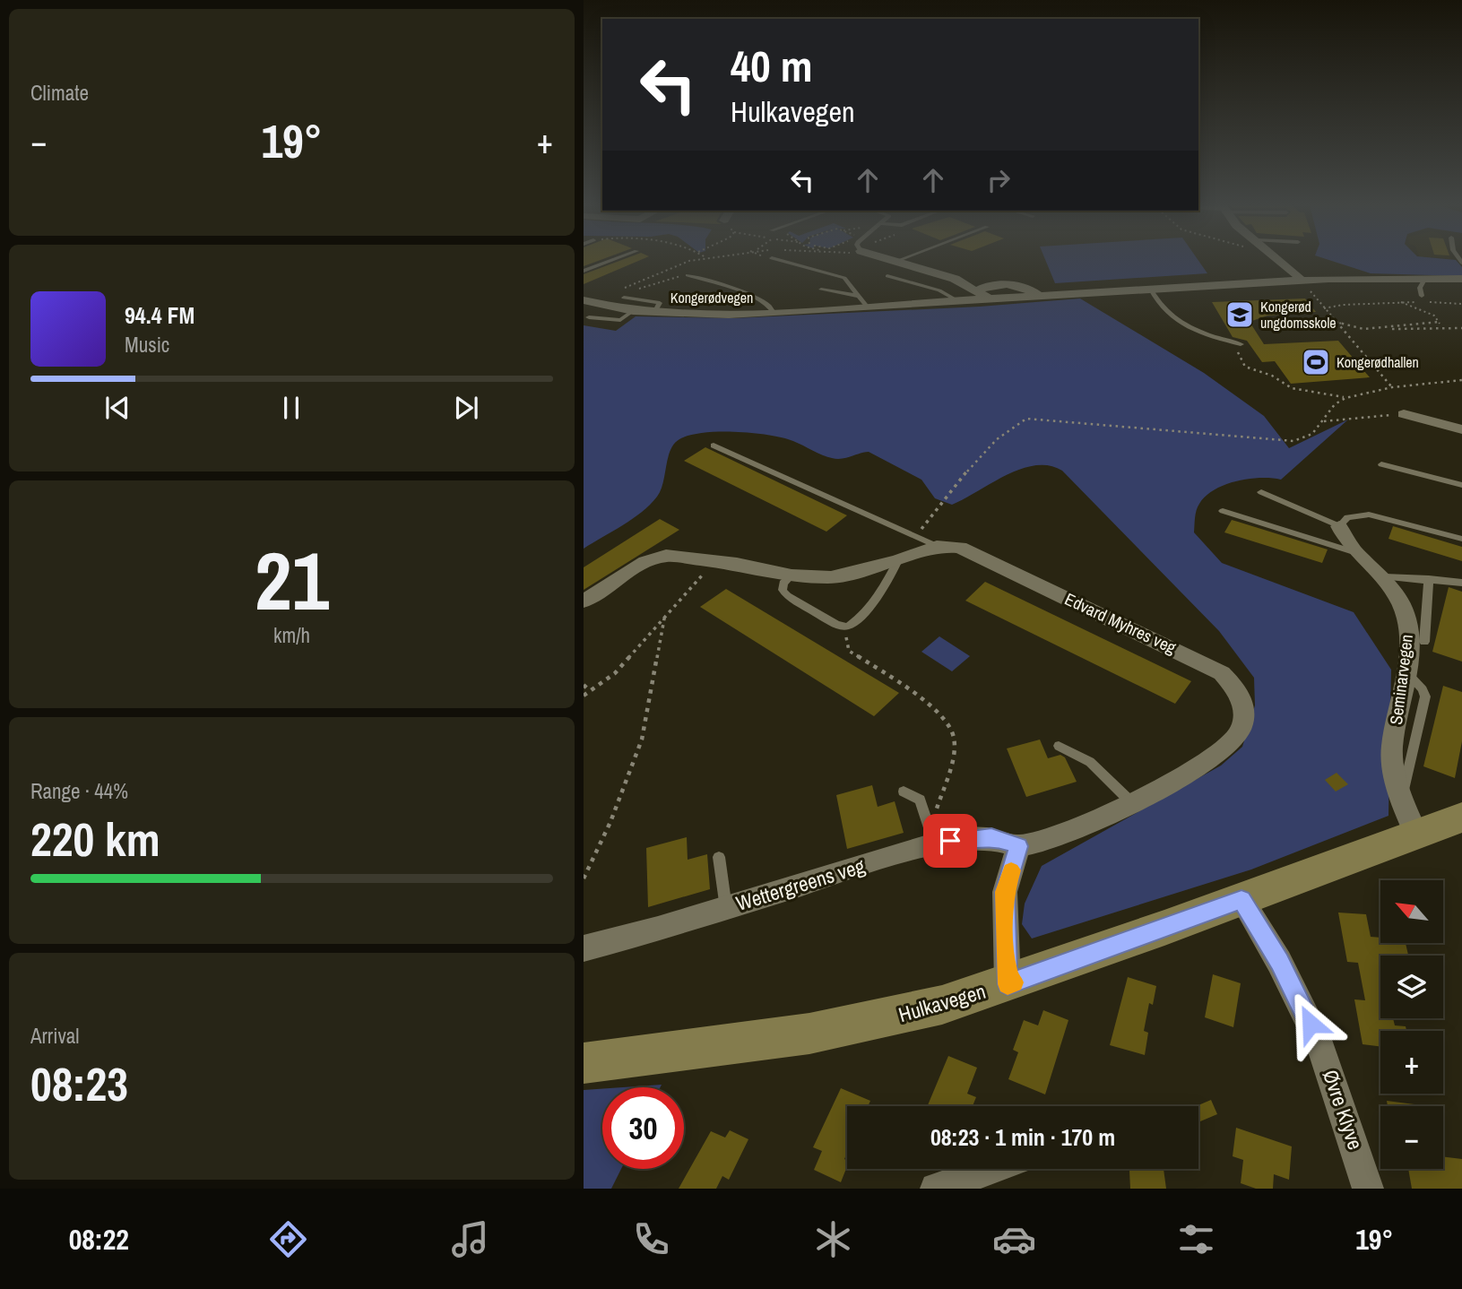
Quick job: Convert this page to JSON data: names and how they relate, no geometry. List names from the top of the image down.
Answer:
{
  "streets": {
    "main road": ["Hulkavegen"],
    "street": [
      "Kongerødvegen",
      "Edvard Myhres veg",
      "Seminarvegen",
      "Wettergreens veg",
      "Øvre Klyve"
    ]
  },
  "crossings": [
    ["Edvard Myhres veg", "Wettergreens veg"],
    ["Seminarvegen", "Hulkavegen"],
    ["Hulkavegen", "Øvre Klyve"]
  ],
  "places": {
    "school or university": ["Kongerød ungdomsskole"],
    "sports": ["Kongerødhallen"]
  },
  "north": "top left",
  "page": {
    "tile": [
      "Climate",
      ["21", "km/h"],
      ["Range · 44%", "220 km"],
      ["Arrival", "08:23"]
    ],
    "turn": ["40 m", "Hulkavegen"],
    "heat": ["−", "19°", "+"],
    "song": ["94.4 FM", "Music"],
    "map_buttons": ["+", "−"],
    "limit": "30",
    "trip": "08:23 · 1 min · 170 m",
    "tabs": ["08:22", "19°"]
  }
}
